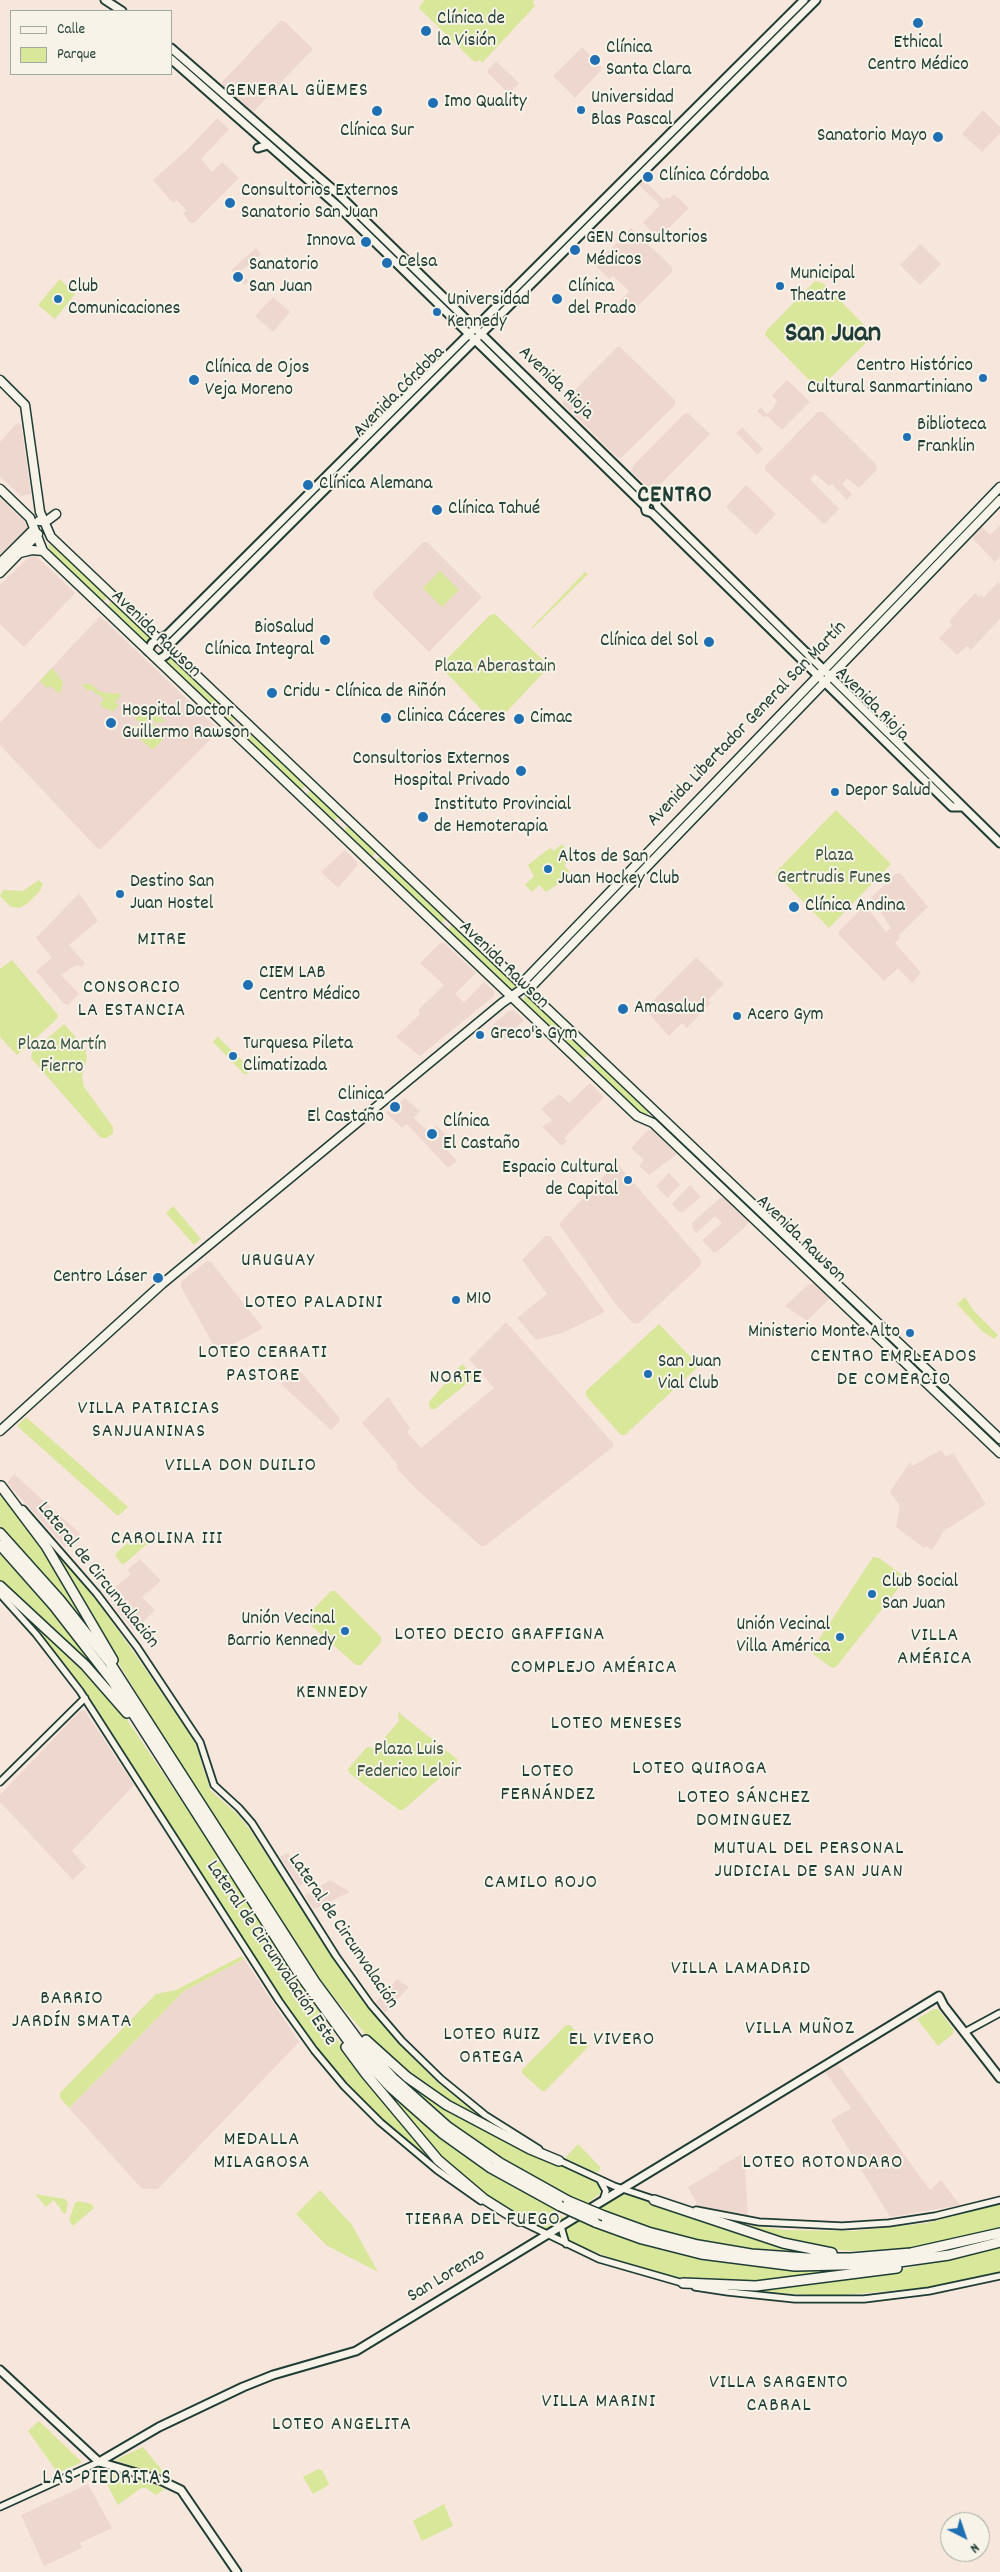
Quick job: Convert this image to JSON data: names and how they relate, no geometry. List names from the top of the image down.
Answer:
{
  "streets": {
    "main road": [
      "Avenida Rioja",
      "Avenida Córdoba",
      "Avenida Rawson",
      "Avenida Libertador General San Martín",
      "San Lorenzo"
    ],
    "street": ["Lateral de Circunvalación", "Lateral de Circunvalación Este"]
  },
  "crossings": [
    ["Avenida Rioja", "Avenida Córdoba"],
    ["Avenida Rioja", "Avenida Libertador General San Martín"],
    ["Avenida Córdoba", "Avenida Rawson"],
    ["Avenida Rawson", "Avenida Libertador General San Martín"],
    ["Lateral de Circunvalación", "San Lorenzo"],
    ["Lateral de Circunvalación Este", "San Lorenzo"]
  ],
  "districts": [
    "GENERAL GÜEMES",
    "San Juan",
    "CENTRO",
    "MITRE",
    "CONSORCIO LA ESTANCIA",
    "URUGUAY",
    "LOTEO PALADINI",
    "LOTEO CERRATI PASTORE",
    "CENTRO EMPLEADOS DE COMERCIO",
    "NORTE",
    "VILLA PATRICIAS SANJUANINAS",
    "VILLA DON DUILIO",
    "CAROLINA III",
    "LOTEO DECIO GRAFFIGNA",
    "VILLA AMÉRICA",
    "COMPLEJO AMÉRICA",
    "KENNEDY",
    "LOTEO MENESES",
    "LOTEO QUIROGA",
    "LOTEO FERNÁNDEZ",
    "LOTEO SÁNCHEZ DOMINGUEZ",
    "MUTUAL DEL PERSONAL JUDICIAL DE SAN JUAN",
    "CAMILO ROJO",
    "VILLA LAMADRID",
    "BARRIO JARDÍN SMATA",
    "VILLA MUÑOZ",
    "LOTEO RUIZ ORTEGA",
    "EL VIVERO",
    "MEDALLA MILAGROSA",
    "LOTEO ROTONDARO",
    "TIERRA DEL FUEGO",
    "VILLA SARGENTO CABRAL",
    "VILLA MARINI",
    "LOTEO ANGELITA",
    "LAS PIEDRITAS"
  ],
  "parks": [
    "Plaza Aberastain",
    "Plaza Gertrudis Funes",
    "Plaza Martín Fierro",
    "Plaza Luis Federico Leloir"
  ],
  "places": [
    "Ethical Centro Médico",
    "Clínica de la Visión",
    "Clínica Santa Clara",
    "Imo Quality",
    "Universidad Blas Pascal",
    "Clínica Sur",
    "Sanatorio Mayo",
    "Clínica Córdoba",
    "Consultorios Externos Sanatorio San Juan",
    "Innova",
    "GEN Consultorios Médicos",
    "Celsa",
    "Sanatorio San Juan",
    "Municipal Theatre",
    "Club Comunicaciones",
    "Clínica del Prado",
    "Universidad Kennedy",
    "Centro Histórico Cultural Sanmartiniano",
    "Clínica de Ojos Veja Moreno",
    "Biblioteca Franklin",
    "Clínica Alemana",
    "Clínica Tahué",
    "BioSalud Clínica Integral",
    "Clínica del Sol",
    "Cridu - Clínica de Riñón",
    "Clinica Cáceres",
    "Cimac",
    "Hospital Doctor Guillermo Rawson",
    "Consultorios Externos Hospital Privado",
    "Depor Salud",
    "Instituto Provincial de Hemoterapia",
    "Altos de San Juan Hockey Club",
    "Destino San Juan Hostel",
    "Clínica Andina",
    "CIEM LAB Centro Médico",
    "Amasalud",
    "Acero Gym",
    "Greco's Gym",
    "Turquesa Pileta Climatizada",
    "Clinica El Castaño",
    "Clínica El Castaño",
    "Espacio Cultural de Capital",
    "Centro Láser",
    "M10",
    "Ministerio Monte Alto",
    "San Juan Vial Club",
    "Club Social San Juan",
    "Unión Vecinal Barrio Kennedy",
    "Unión Vecinal Villa América"
  ],
  "legend": ["Calle", "Parque"],
  "north": "bottom right"
}
